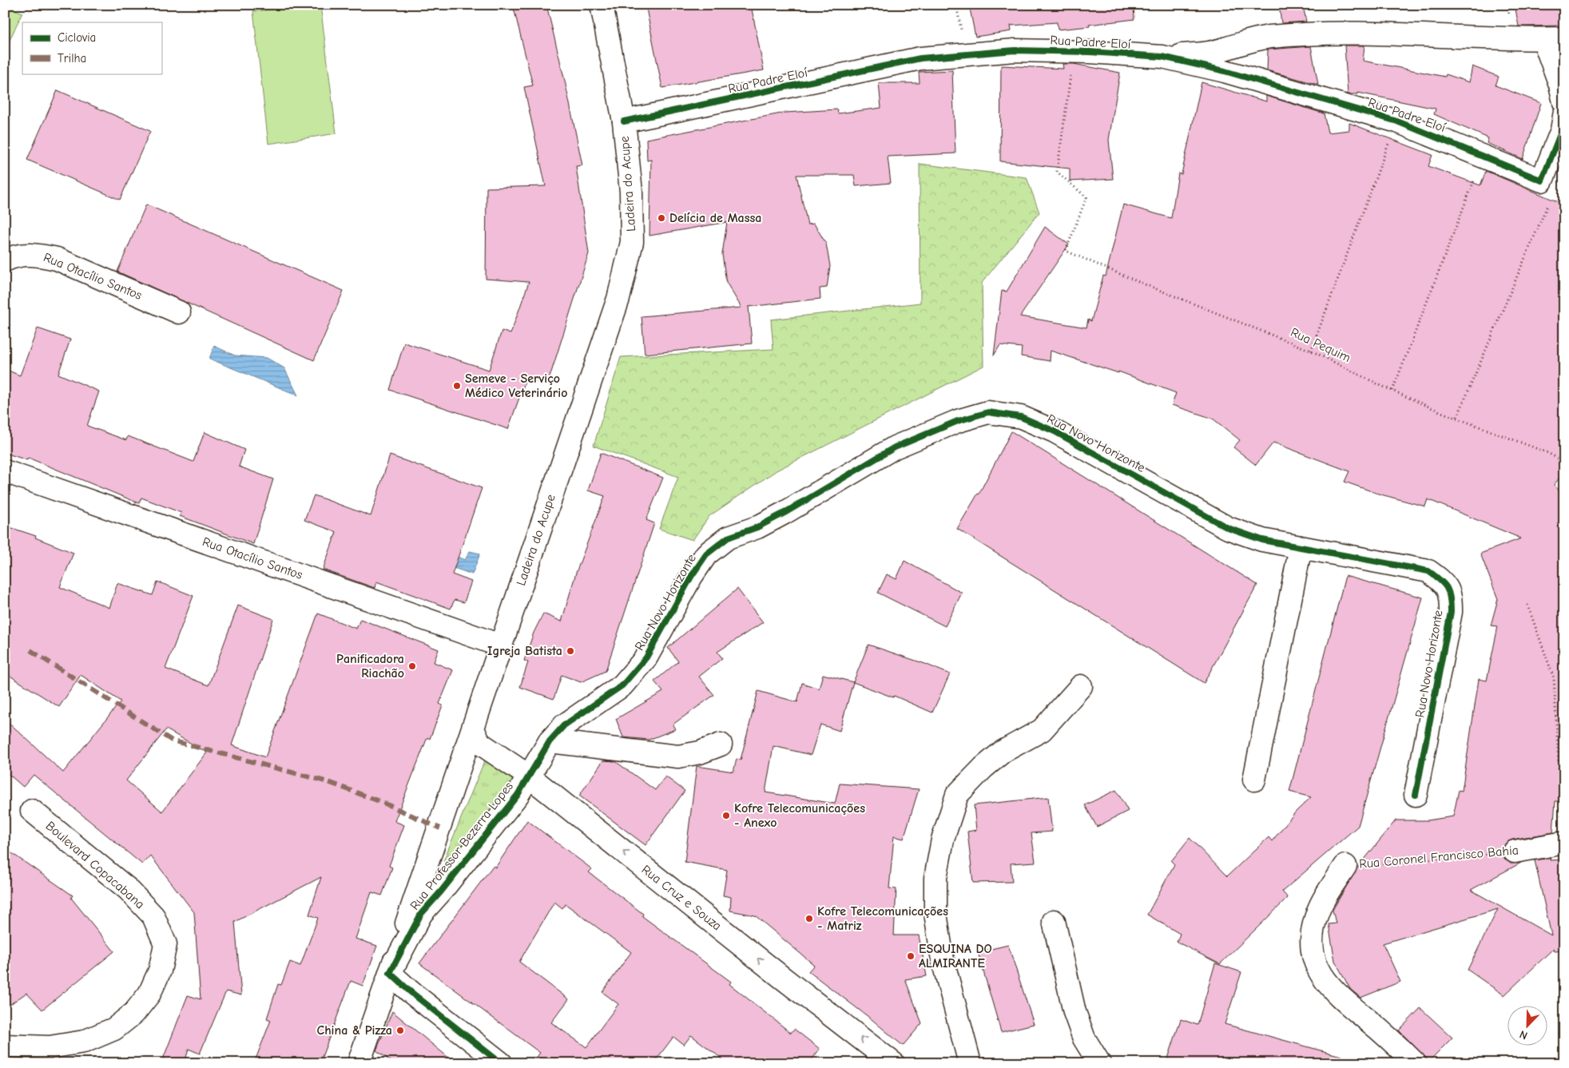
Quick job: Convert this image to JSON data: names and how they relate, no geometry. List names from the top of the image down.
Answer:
{
  "streets": {
    "street": [
      "Rua Padre Eloí",
      "Ladeira do Acupe",
      "Rua Otacílio Santos",
      "Rua Novo Horizonte",
      "Rua Professor Bezerra Lopes",
      "Rua Coronel Francisco Bahia",
      "Boulevard Copacabana",
      "Rua Cruz e Souza"
    ],
    "path": ["Rua Pequim"]
  },
  "crossings": [
    ["Rua Padre Eloí", "Ladeira do Acupe"],
    ["Rua Padre Eloí", "Rua Pequim"],
    ["Ladeira do Acupe", "Rua Otacílio Santos"],
    ["Ladeira do Acupe", "Rua Professor Bezerra Lopes"],
    ["Ladeira do Acupe", "Rua Cruz e Souza"],
    ["Rua Novo Horizonte", "Rua Professor Bezerra Lopes"],
    ["Rua Novo Horizonte", "Rua Cruz e Souza"],
    ["Rua Professor Bezerra Lopes", "Rua Cruz e Souza"]
  ],
  "one_way": ["Rua Cruz e Souza"],
  "places": [
    "Delícia de Massa",
    "Semeve - Serviço Médico Veterinário",
    "Igreja Batista",
    "Panificadora Riachão",
    "Kofre Telecomunicações - Anexo",
    "Kofre Telecomunicações - Matriz",
    "ESQUINA DO ALMIRANTE",
    "China & Pizza"
  ],
  "legend": ["Ciclovia", "Trilha"],
  "north": "bottom left"
}
